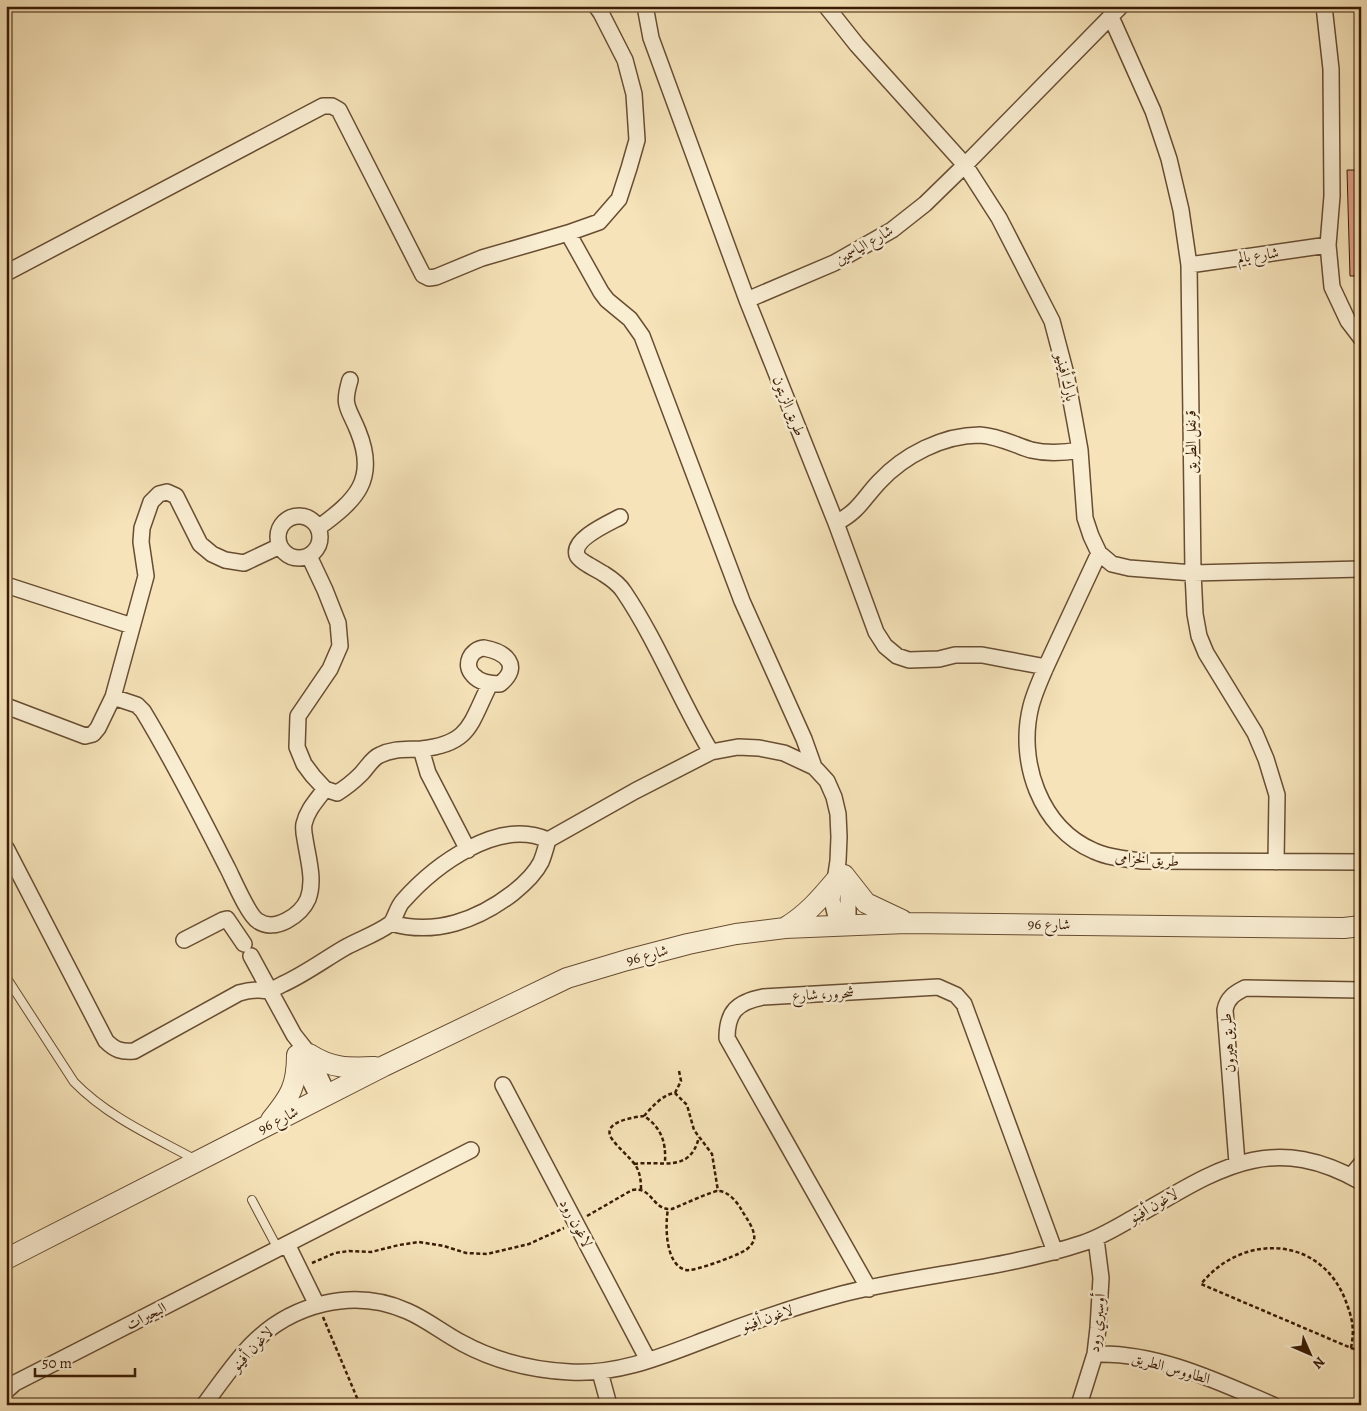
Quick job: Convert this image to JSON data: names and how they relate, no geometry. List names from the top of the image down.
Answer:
{
  "streets": {
    "street": [
      "شارع الياسمين",
      "شارع بالم",
      "بارك أفينيو",
      "طريق الزيتون",
      "قرنفل الطريق",
      "طريق الخزامى",
      "شارع 96",
      "شحرور، شارع",
      "طريق هيرون",
      "لاغون أفينو",
      "لاغون رود",
      "البحيرات",
      "أوسبري رود",
      "الطاووس الطريق"
    ]
  },
  "crossings": [
    ["شارع الياسمين", "بارك أفينيو"],
    ["شارع الياسمين", "طريق الزيتون"],
    ["شارع الياسمين", "قرنفل الطريق"],
    ["شارع بالم", "قرنفل الطريق"],
    ["بارك أفينيو", "طريق الخزامى"],
    ["طريق الزيتون", "طريق الخزامى"],
    ["قرنفل الطريق", "طريق الخزامى"],
    ["شحرور، شارع", "لاغون أفينو"],
    ["طريق هيرون", "لاغون أفينو"],
    ["لاغون أفينو", "لاغون رود"],
    ["لاغون أفينو", "أوسبري رود"],
    ["أوسبري رود", "الطاووس الطريق"]
  ],
  "scale_bar": "50 m",
  "north": "bottom right"
}
